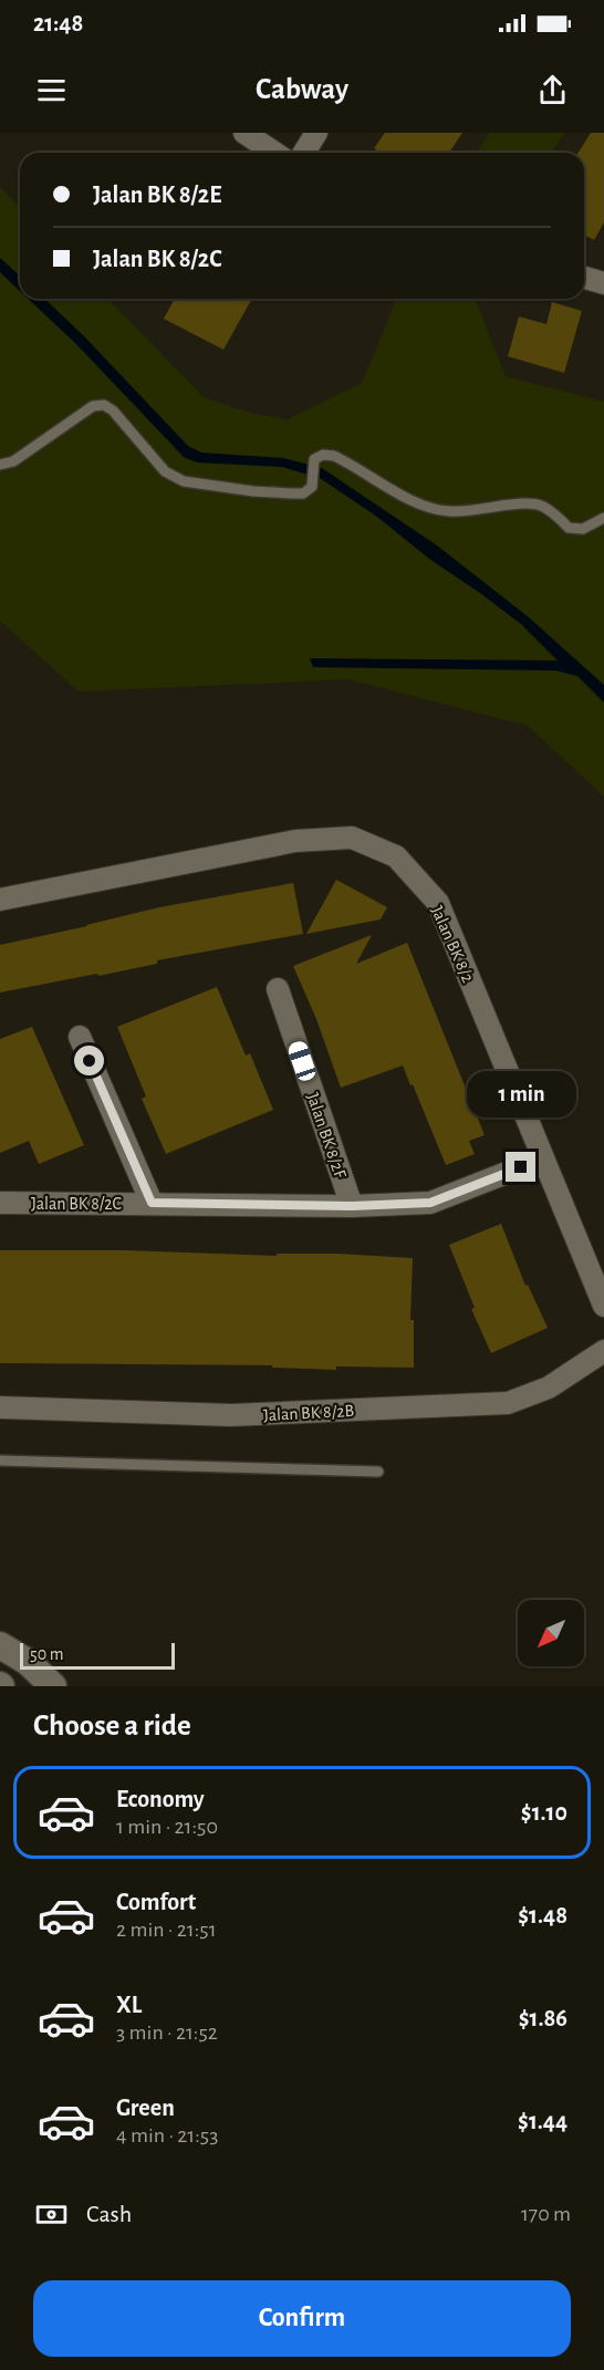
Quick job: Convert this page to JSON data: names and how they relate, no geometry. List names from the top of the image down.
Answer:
{
  "streets": {
    "street": [
      "Jalan BK 8/2",
      "Jalan BK 8/2F",
      "Jalan BK 8/2C",
      "Jalan BK 8/2B"
    ]
  },
  "crossings": [
    ["Jalan BK 8/2", "Jalan BK 8/2C"],
    ["Jalan BK 8/2F", "Jalan BK 8/2C"]
  ],
  "scale_bar": "50 m",
  "north": "bottom left",
  "page": {
    "status": "21:48",
    "header": "Cabway",
    "banner": ["Jalan BK 8/2E", "Jalan BK 8/2C"],
    "bubble": "1 min",
    "scale": "50 m",
    "heading": "Choose a ride",
    "list": [
      {
        "name": "Economy",
        "note": "1 min · 21:50",
        "value": "$1.10"
      },
      {
        "name": "Comfort",
        "note": "2 min · 21:51",
        "value": "$1.48"
      },
      {
        "name": "XL",
        "note": "3 min · 21:52",
        "value": "$1.86"
      },
      {
        "name": "Green",
        "note": "4 min · 21:53",
        "value": "$1.44"
      }
    ],
    "pay": ["Cash", "170 m"],
    "buttons": "Confirm"
  }
}
